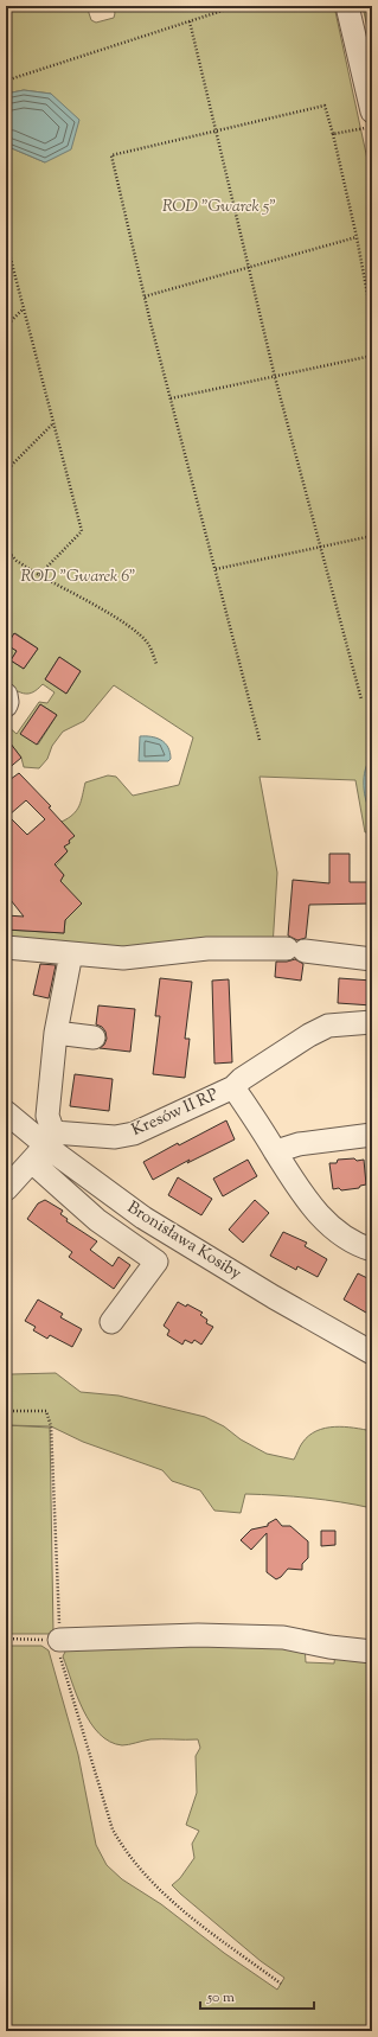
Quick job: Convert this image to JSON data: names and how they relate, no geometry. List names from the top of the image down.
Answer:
{
  "streets": {
    "street": ["Kresów II RP", "Bronisława Kosiby"]
  },
  "crossings": [
    ["Kresów II RP", "Bronisława Kosiby"]
  ],
  "parks": ["ROD \"Gwarek 5\"", "ROD \"Gwarek 6\""],
  "scale_bar": "50 m"
}
